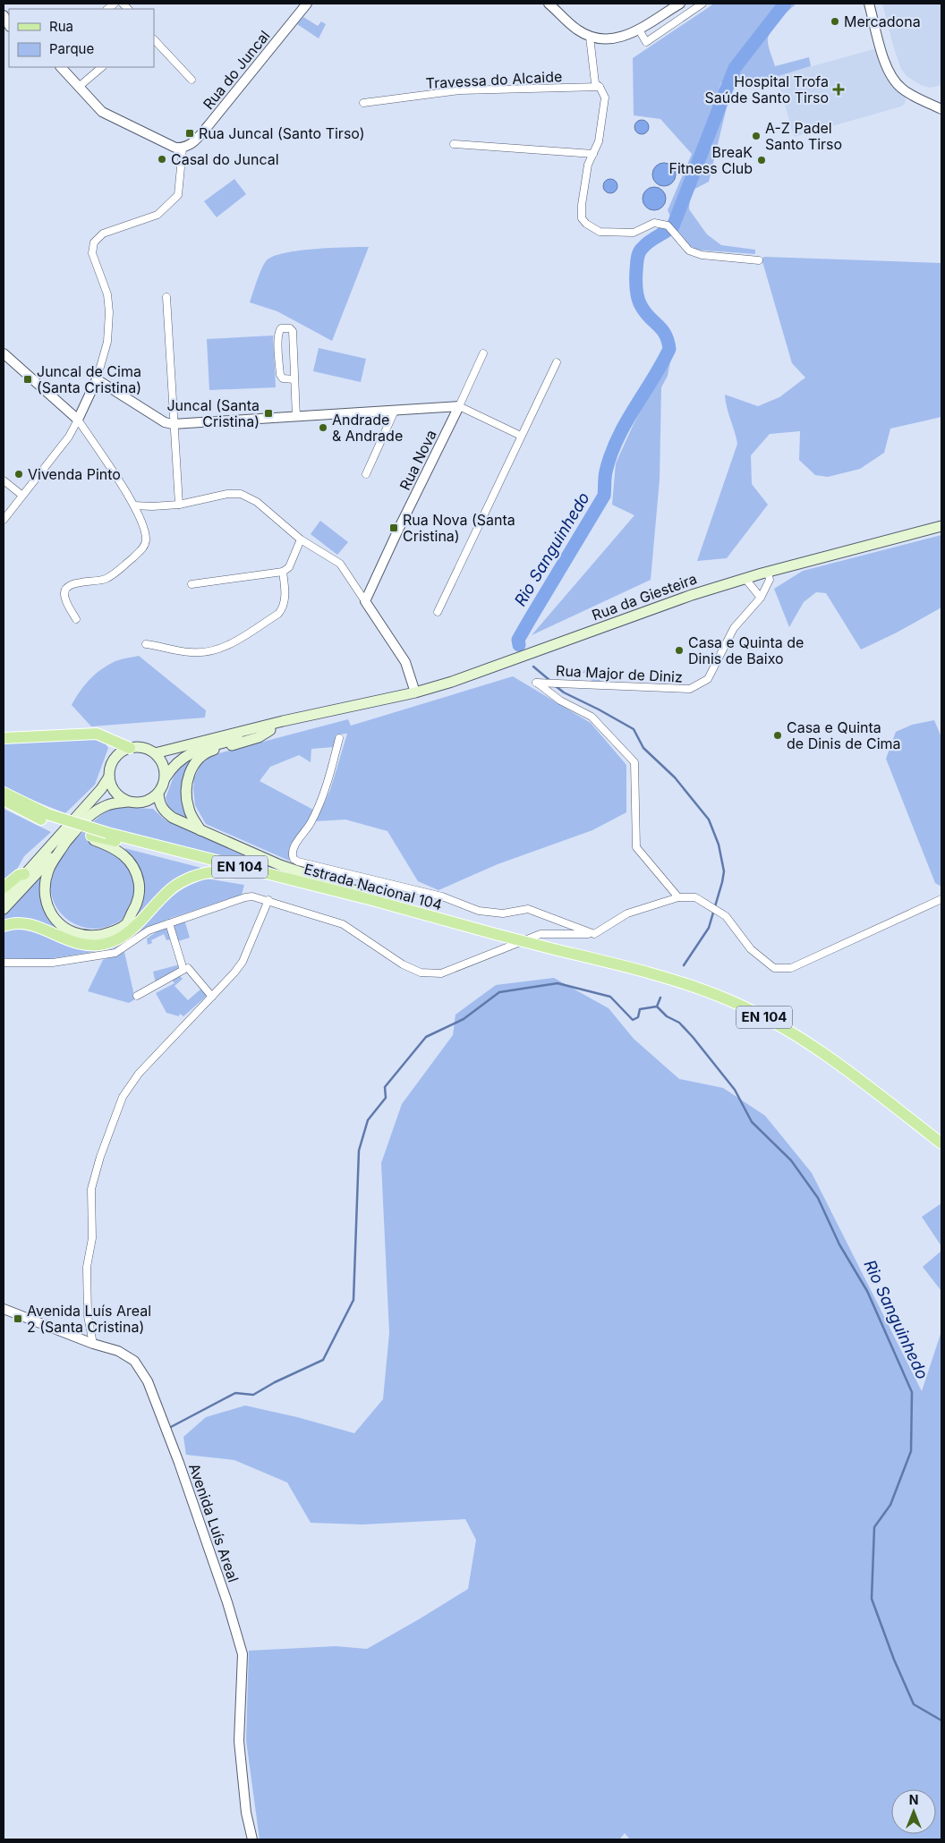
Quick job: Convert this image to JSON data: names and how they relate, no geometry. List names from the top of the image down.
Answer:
{
  "streets": {
    "main road": ["Rua da Giesteira", "EN 104", "Estrada Nacional 104"],
    "street": [
      "Rua do Juncal",
      "Travessa do Alcaide",
      "Rua Nova",
      "Rua Major de Diniz",
      "Avenida Luís Areal"
    ]
  },
  "crossings": [
    ["Rua da Giesteira", "Rua Major de Diniz"],
    ["EN 104", "Estrada Nacional 104"]
  ],
  "water": ["Rio Sanguinhedo"],
  "places": {
    "other": [
      "Mercadona",
      "A-Z Padel Santo Tirso",
      "Casal do Juncal",
      "BreaK Fitness Club",
      "Andrade & Andrade",
      "Vivenda Pinto",
      "Casa e Quinta de Dinis de Baixo",
      "Casa e Quinta de Dinis de Cima"
    ],
    "health": ["Hospital Trofa Saúde Santo Tirso"],
    "transit": [
      "Rua Juncal (Santo Tirso)",
      "Juncal de Cima (Santa Cristina)",
      "Juncal (Santa Cristina)",
      "Rua Nova (Santa Cristina)",
      "Avenida Luís Areal 2 (Santa Cristina)"
    ]
  },
  "legend": ["Rua", "Parque"],
  "north": "top"
}
